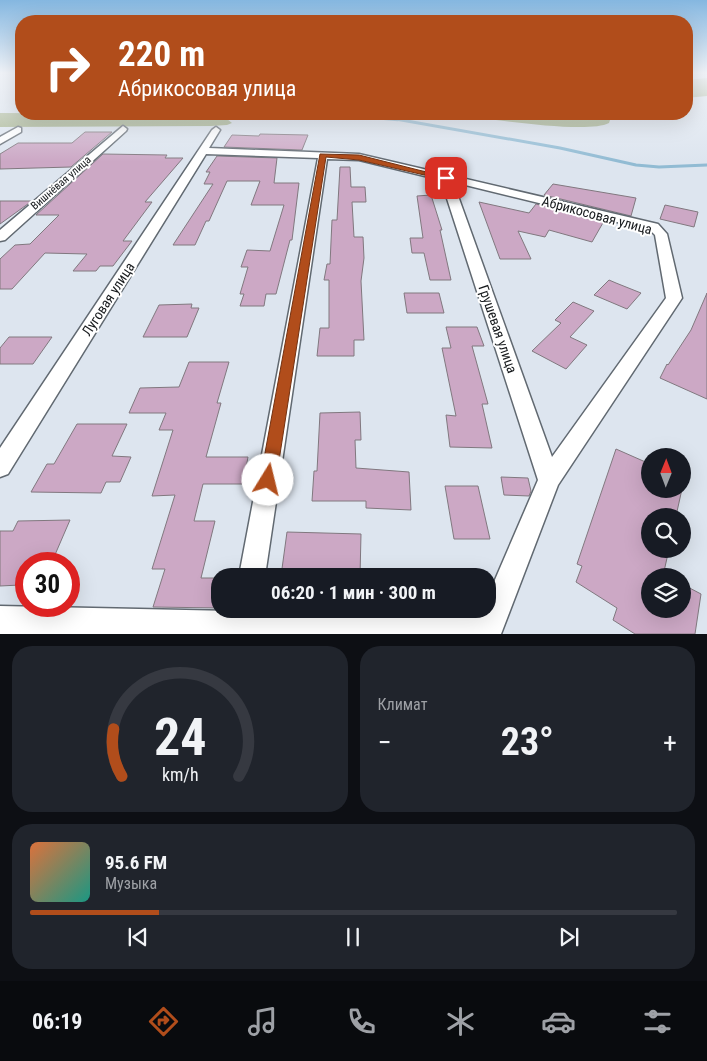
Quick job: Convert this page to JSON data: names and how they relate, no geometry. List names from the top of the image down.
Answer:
{
  "streets": {
    "street": [
      "Вишнёвая улица",
      "Абрикосовая улица",
      "Луговая улица",
      "Грушевая улица"
    ]
  },
  "crossings": [
    ["Абрикосовая улица", "Луговая улица"],
    ["Абрикосовая улица", "Грушевая улица"]
  ],
  "north": "top",
  "page": {
    "turn": ["220 m", "Абрикосовая улица"],
    "limit": "30",
    "trip": "06:20 · 1 мин · 300 m",
    "tile": "Климат",
    "heat": ["−", "23°", "+"],
    "song": ["95.6 FM", "Музыка"],
    "tabs": "06:19",
    "gauge": ["24", "km/h"]
  }
}
